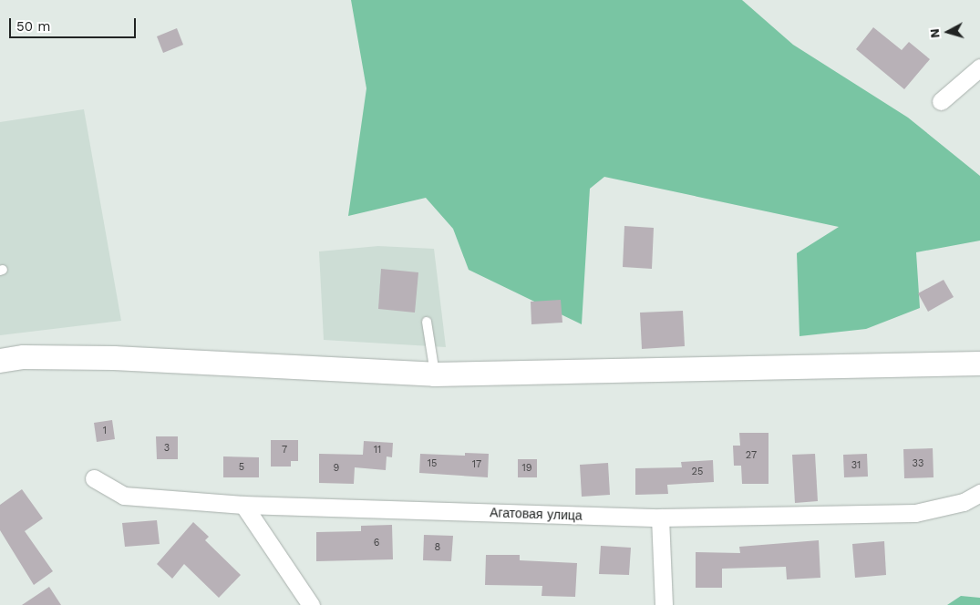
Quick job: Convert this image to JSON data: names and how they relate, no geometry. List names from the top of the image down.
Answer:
{
  "streets": {
    "street": ["Агатовая улица"]
  },
  "house_numbers": [
    "1",
    "3",
    "7",
    "11",
    "27",
    "15",
    "33",
    "17",
    "31",
    "5",
    "9",
    "19",
    "25",
    "6",
    "8"
  ],
  "scale_bar": "50 m",
  "north": "left"
}
